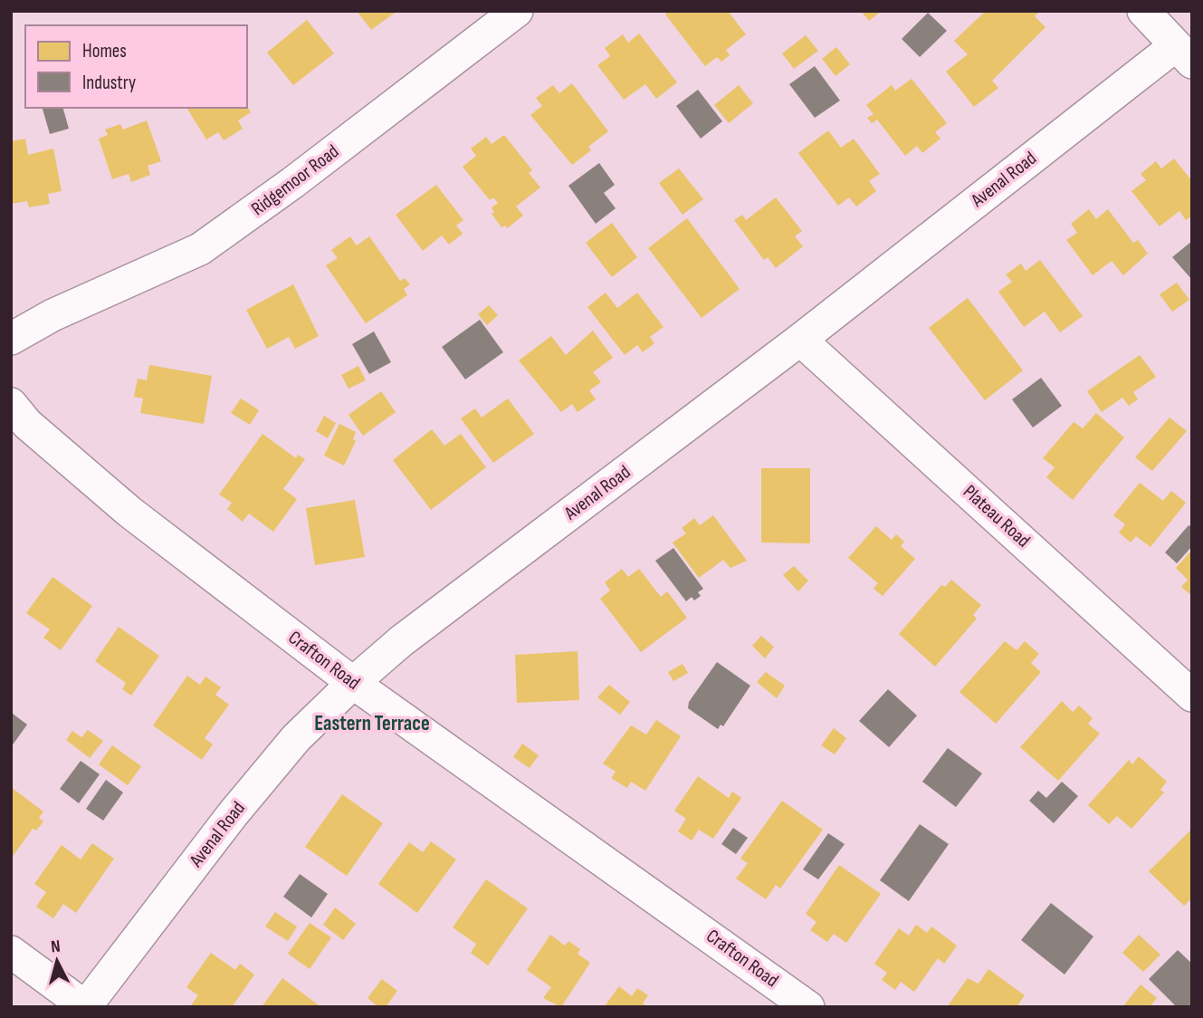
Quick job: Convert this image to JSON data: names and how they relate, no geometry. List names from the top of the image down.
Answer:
{
  "streets": {
    "street": [
      "Avenal Road",
      "Ridgemoor Road",
      "Plateau Road",
      "Crafton Road"
    ]
  },
  "crossings": [
    ["Avenal Road", "Plateau Road"],
    ["Avenal Road", "Crafton Road"]
  ],
  "districts": ["Eastern Terrace"],
  "legend": ["Homes", "Industry"],
  "north": "top"
}
